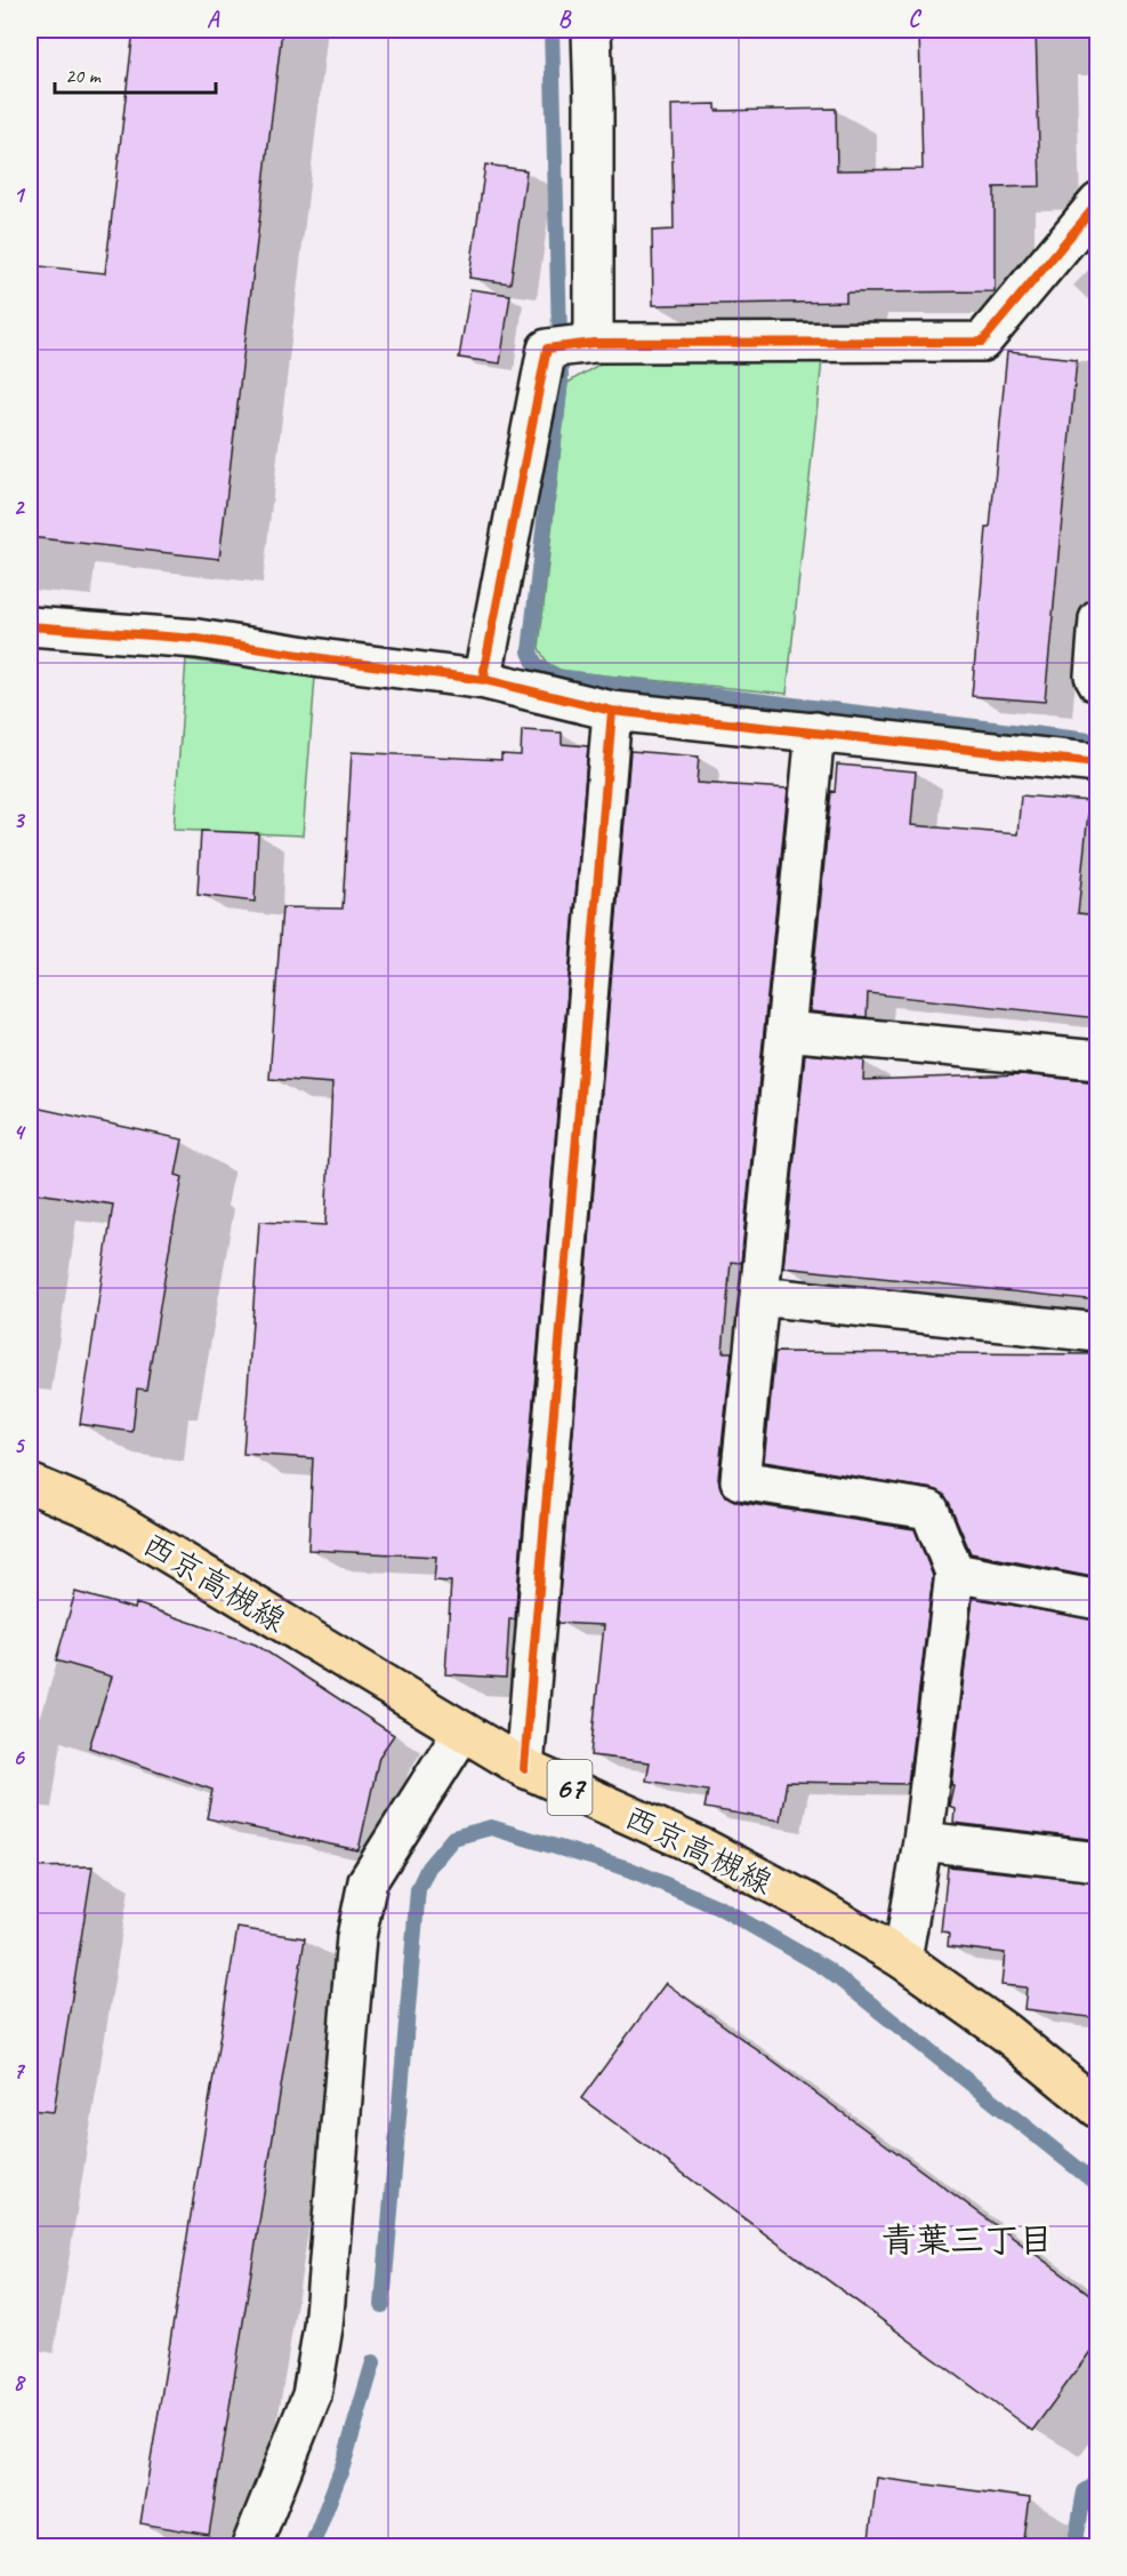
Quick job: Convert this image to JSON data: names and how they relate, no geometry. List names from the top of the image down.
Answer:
{
  "streets": {
    "main road": ["西京高槻線", "67"]
  },
  "districts": ["青葉三丁目"],
  "scale_bar": "20 m",
  "grid": {
    "columns": ["A", "B", "C"],
    "rows": [
      "1",
      "2",
      "3",
      "4",
      "5",
      "6",
      "7",
      "8"
    ]
  }
}
